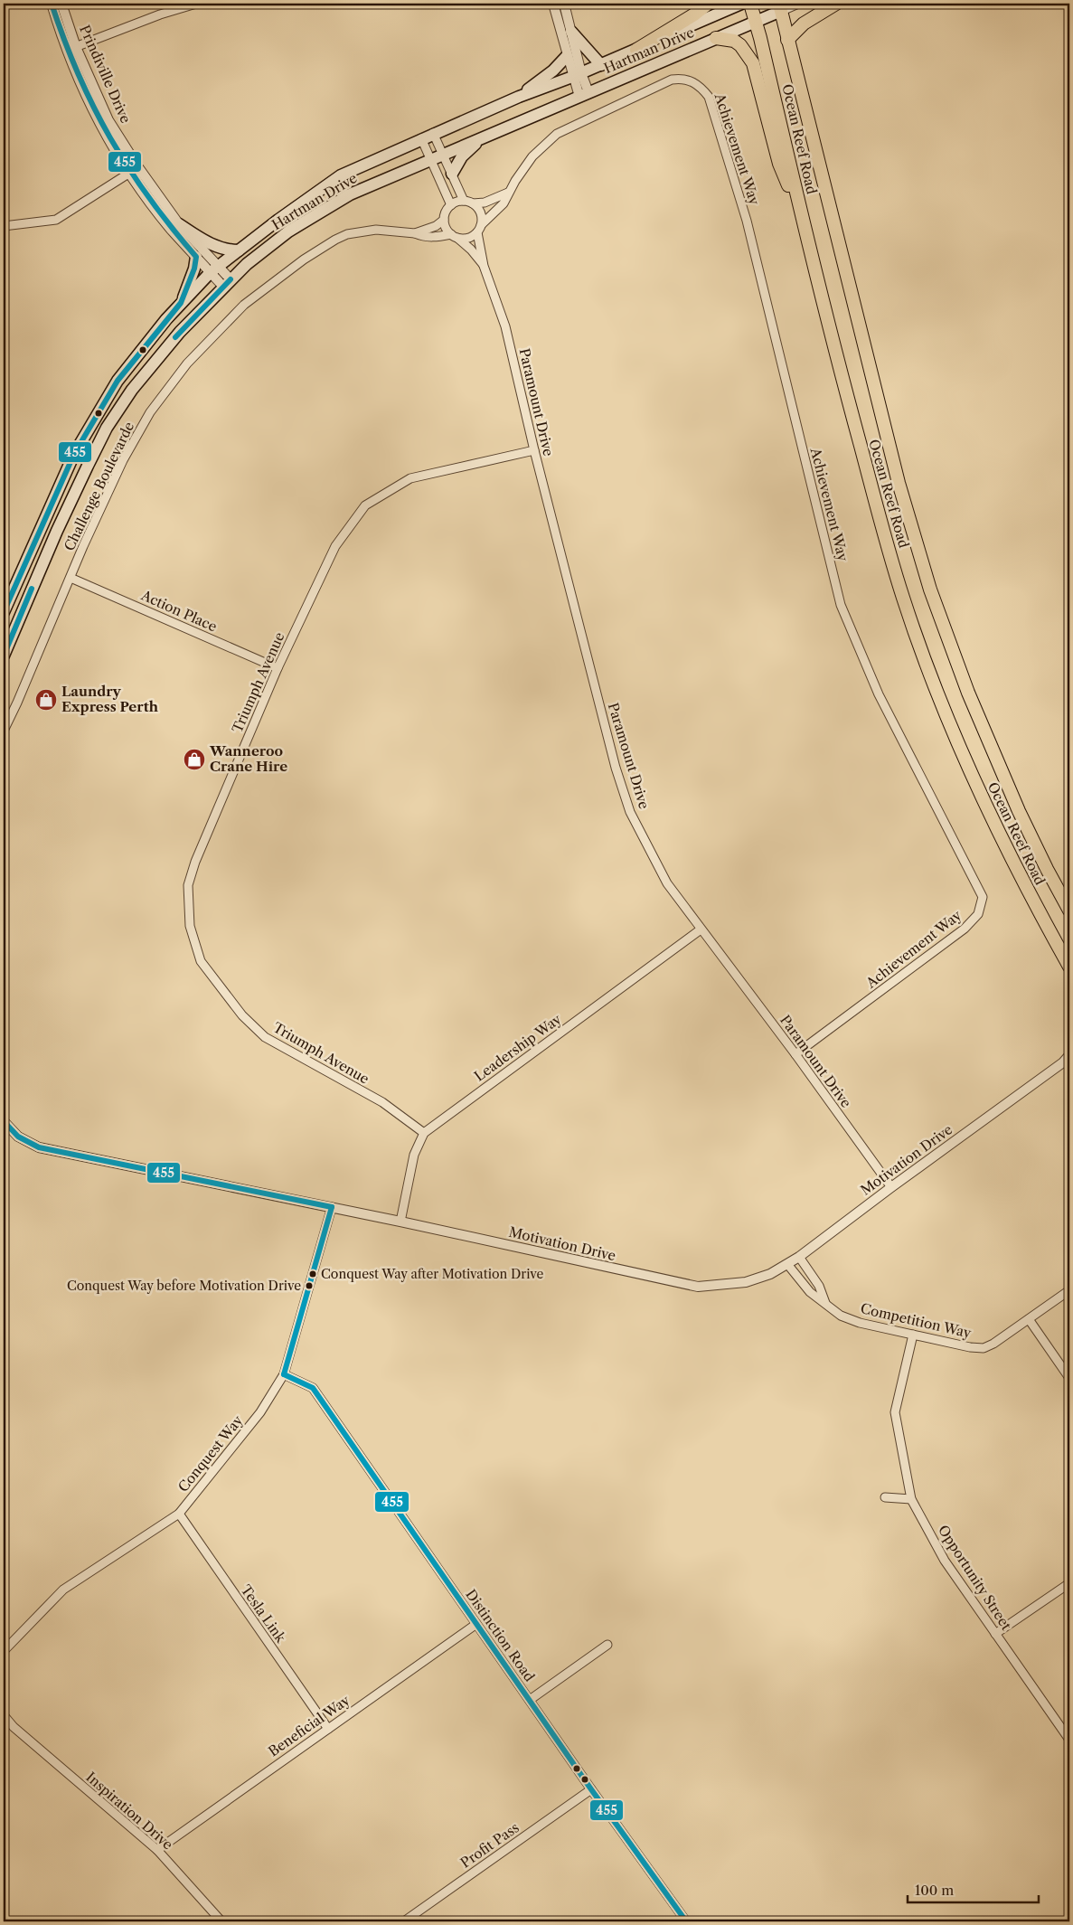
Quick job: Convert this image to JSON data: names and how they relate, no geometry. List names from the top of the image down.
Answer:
{
  "streets": {
    "main road": ["Hartman Drive", "Ocean Reef Road"],
    "street": [
      "Prindiville Drive",
      "Achievement Way",
      "Paramount Drive",
      "Challenge Boulevarde",
      "Action Place",
      "Triumph Avenue",
      "Leadership Way",
      "Motivation Drive",
      "Competition Way",
      "Conquest Way",
      "Opportunity Street",
      "Tesla Link",
      "Distinction Road",
      "Beneficial Way",
      "Inspiration Drive",
      "Profit Pass"
    ]
  },
  "crossings": [
    ["Hartman Drive", "Prindiville Drive"],
    ["Hartman Drive", "Ocean Reef Road"],
    ["Achievement Way", "Paramount Drive"],
    ["Achievement Way", "Challenge Boulevarde"],
    ["Paramount Drive", "Challenge Boulevarde"],
    ["Paramount Drive", "Triumph Avenue"],
    ["Paramount Drive", "Leadership Way"],
    ["Paramount Drive", "Motivation Drive"],
    ["Challenge Boulevarde", "Action Place"],
    ["Action Place", "Triumph Avenue"],
    ["Triumph Avenue", "Leadership Way"],
    ["Leadership Way", "Motivation Drive"],
    ["Motivation Drive", "Competition Way"],
    ["Motivation Drive", "Conquest Way"],
    ["Competition Way", "Opportunity Street"],
    ["Conquest Way", "Tesla Link"],
    ["Conquest Way", "Distinction Road"],
    ["Tesla Link", "Beneficial Way"],
    ["Distinction Road", "Beneficial Way"],
    ["Distinction Road", "Profit Pass"],
    ["Beneficial Way", "Inspiration Drive"]
  ],
  "places": {
    "shop": ["Laundry Express Perth", "Wanneroo Crane Hire"],
    "other": ["Conquest Way after Motivation Drive", "Conquest Way before Motivation Drive"]
  },
  "lines": ["transit line 455"],
  "scale_bar": "100 m"
}
